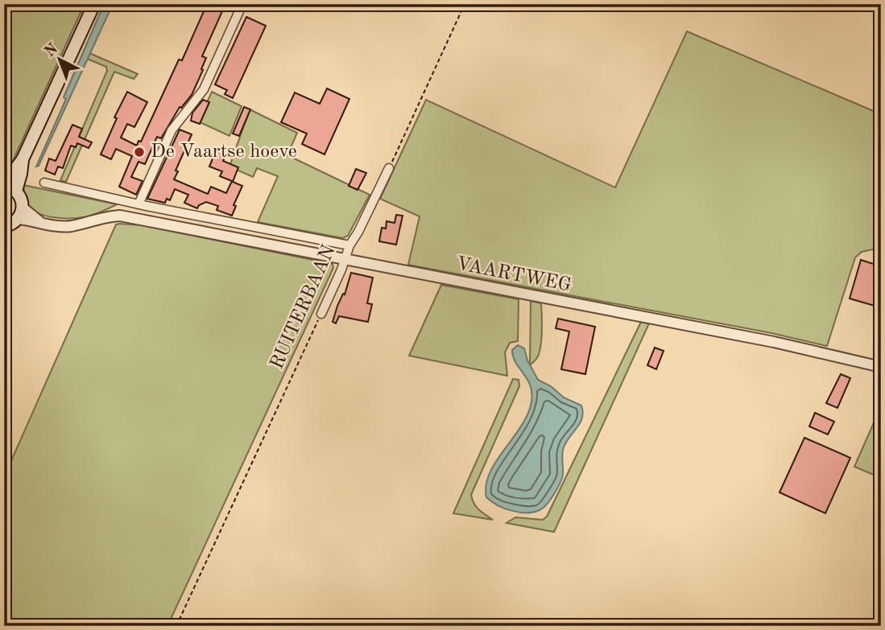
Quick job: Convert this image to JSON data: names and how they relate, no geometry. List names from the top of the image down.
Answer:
{
  "streets": {
    "street": ["VAARTWEG", "RUITERBAAN"]
  },
  "crossings": [
    ["VAARTWEG", "RUITERBAAN"]
  ],
  "places": ["De Vaartse hoeve"],
  "north": "top left"
}
